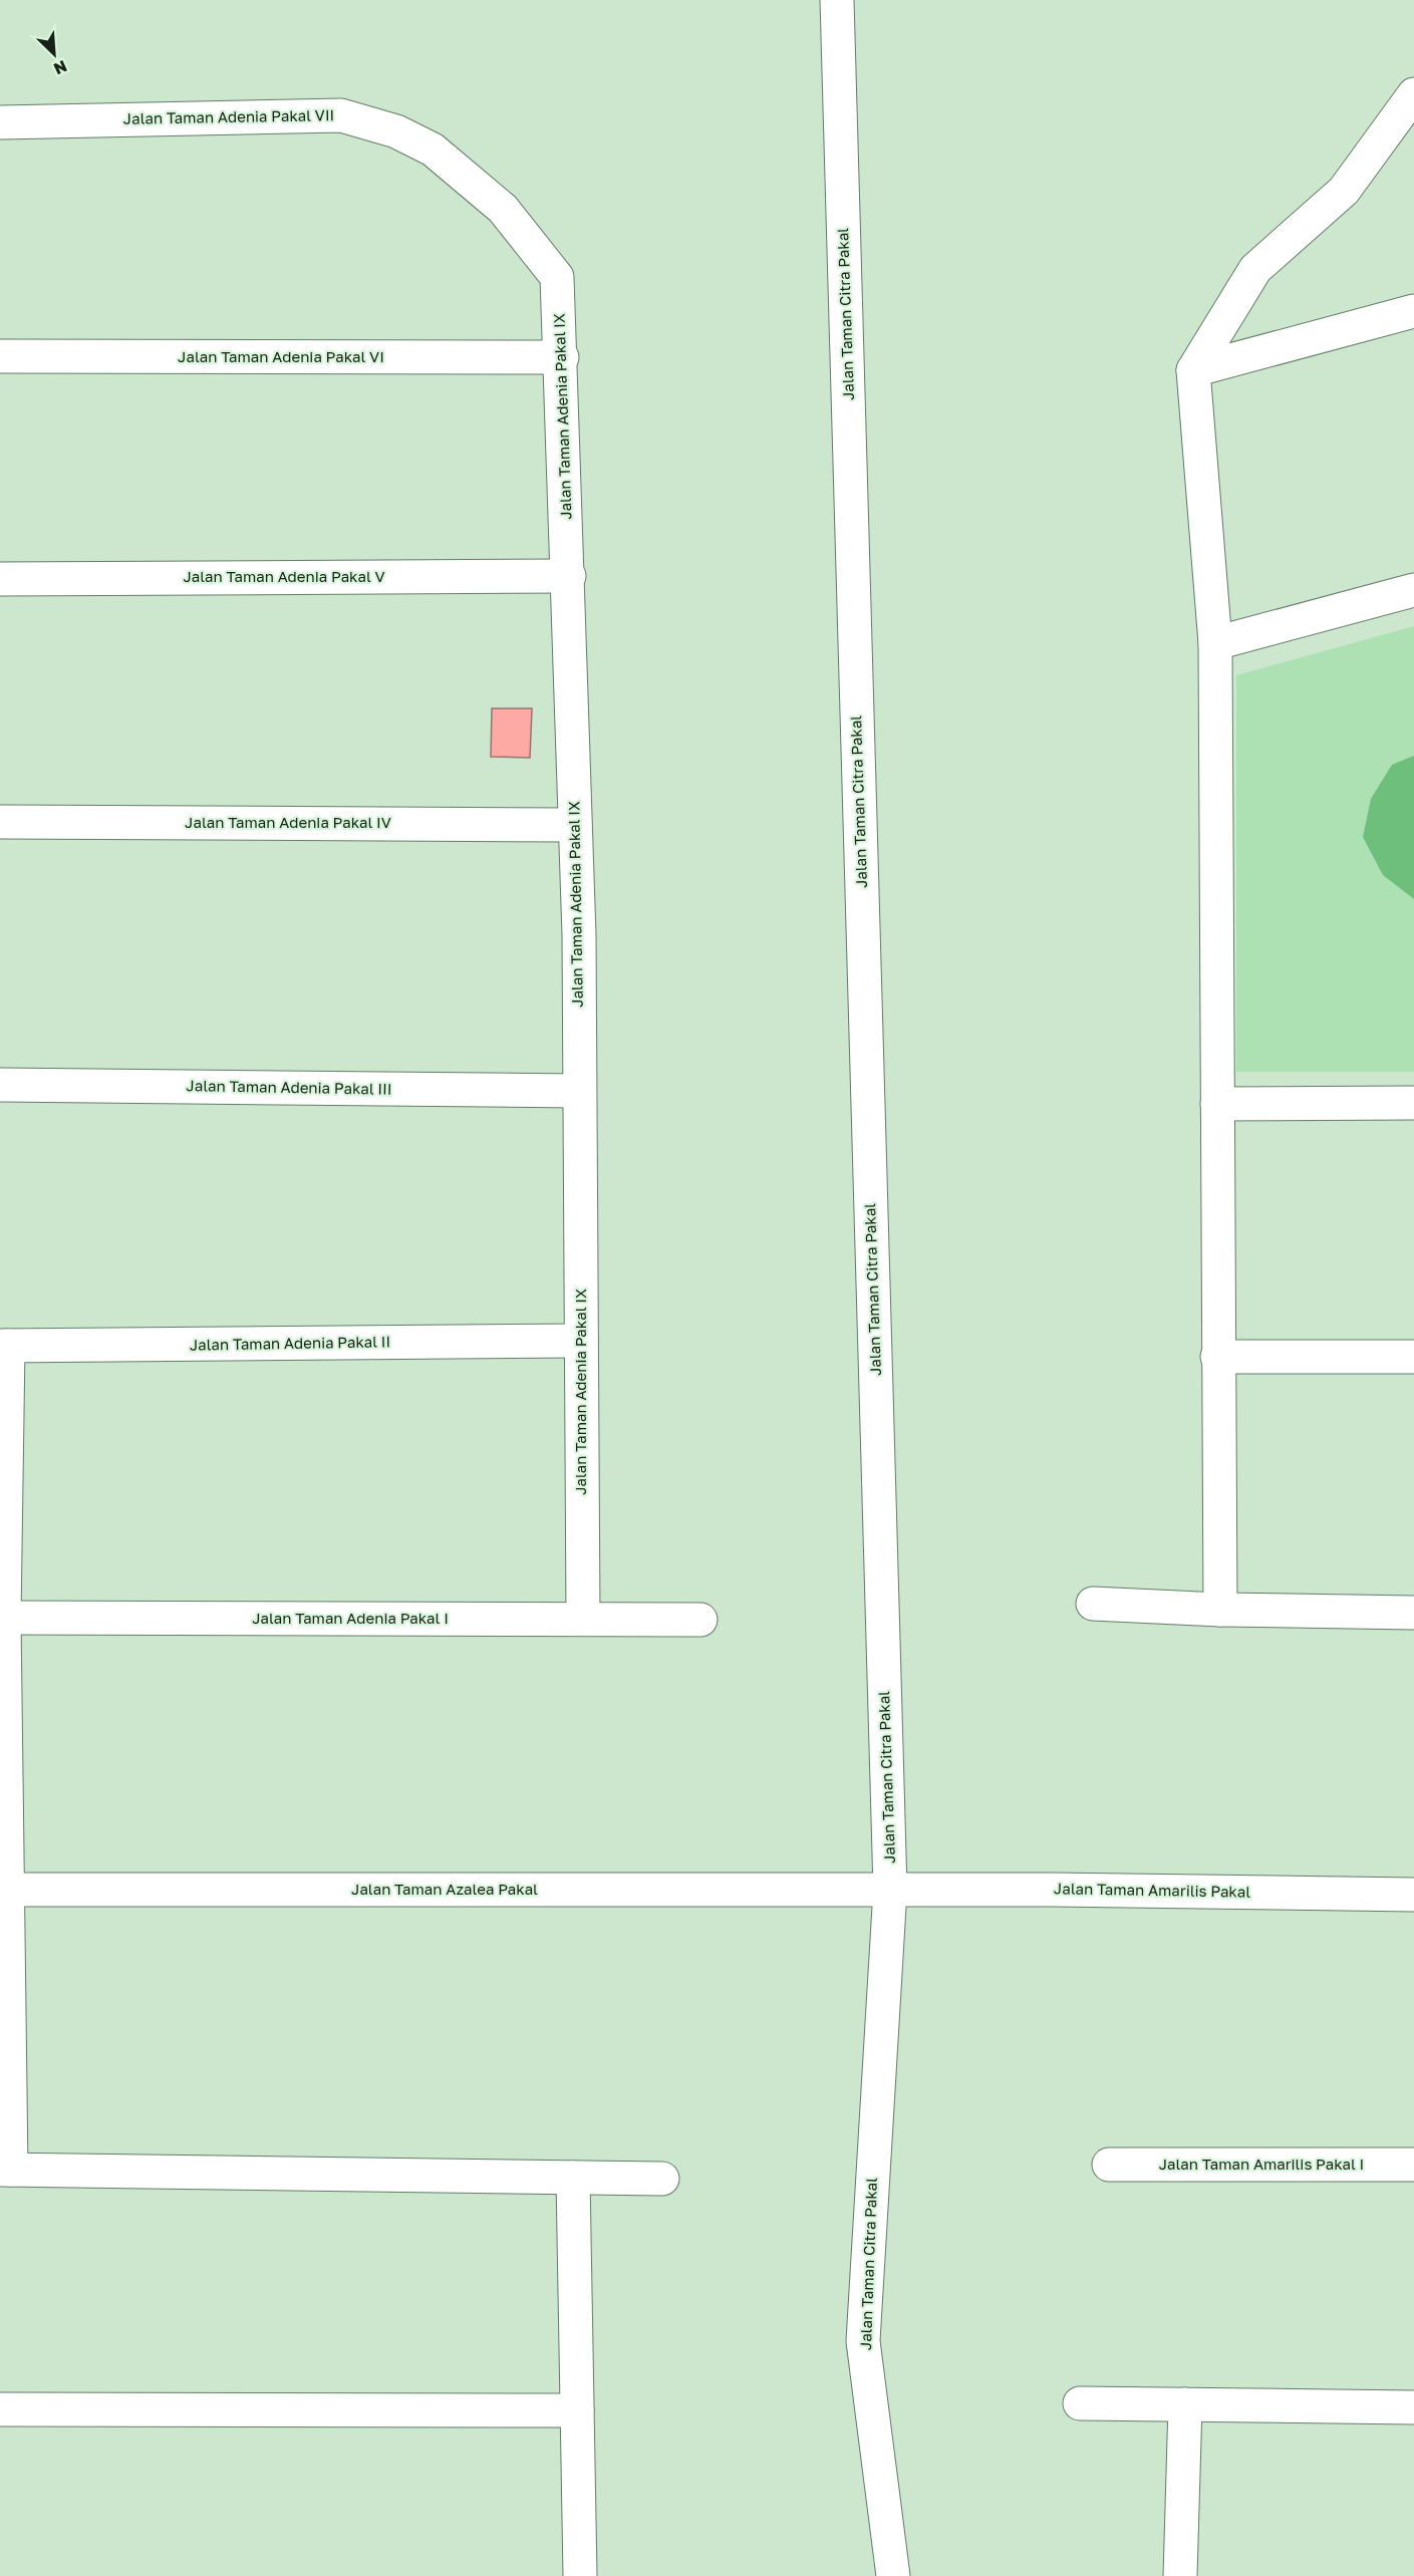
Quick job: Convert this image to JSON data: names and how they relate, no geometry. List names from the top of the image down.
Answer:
{
  "streets": {
    "street": [
      "Jalan Taman Adenia Pakal VII",
      "Jalan Taman Citra Pakal",
      "Jalan Taman Adenia Pakal VI",
      "Jalan Taman Adenia Pakal IX",
      "Jalan Taman Adenia Pakal V",
      "Jalan Taman Adenia Pakal IV",
      "Jalan Taman Adenia Pakal III",
      "Jalan Taman Adenia Pakal II",
      "Jalan Taman Adenia Pakal I",
      "Jalan Taman Azalea Pakal",
      "Jalan Taman Amarilis Pakal",
      "Jalan Taman Amarilis Pakal I"
    ]
  },
  "crossings": [
    ["Jalan Taman Adenia Pakal VII", "Jalan Taman Adenia Pakal IX"],
    ["Jalan Taman Citra Pakal", "Jalan Taman Azalea Pakal"],
    ["Jalan Taman Citra Pakal", "Jalan Taman Amarilis Pakal"],
    ["Jalan Taman Adenia Pakal VI", "Jalan Taman Adenia Pakal IX"],
    ["Jalan Taman Adenia Pakal IX", "Jalan Taman Adenia Pakal V"],
    ["Jalan Taman Adenia Pakal IX", "Jalan Taman Adenia Pakal IV"],
    ["Jalan Taman Adenia Pakal IX", "Jalan Taman Adenia Pakal III"],
    ["Jalan Taman Adenia Pakal IX", "Jalan Taman Adenia Pakal II"],
    ["Jalan Taman Adenia Pakal IX", "Jalan Taman Adenia Pakal I"],
    ["Jalan Taman Azalea Pakal", "Jalan Taman Amarilis Pakal"]
  ],
  "north": "bottom right"
}
